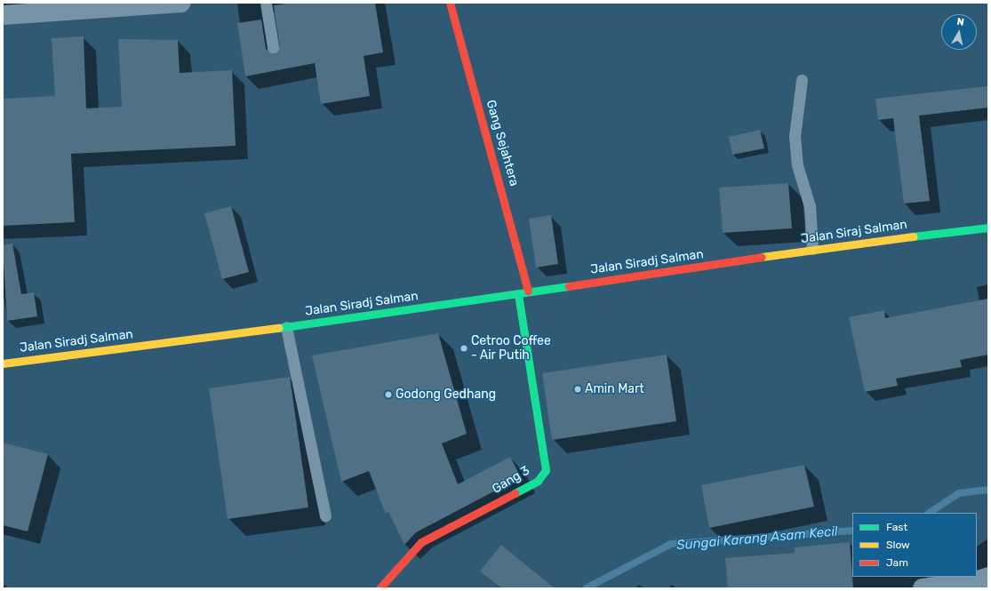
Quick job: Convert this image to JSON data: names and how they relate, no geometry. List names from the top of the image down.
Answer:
{
  "streets": {
    "street": [
      "Gang Sejahtera",
      "Jalan Siraj Salman",
      "Jalan Siradj Salman",
      "Gang 3"
    ]
  },
  "crossings": [
    ["Gang Sejahtera", "Jalan Siradj Salman"],
    ["Jalan Siraj Salman", "Jalan Siradj Salman"],
    ["Jalan Siradj Salman", "Gang 3"]
  ],
  "water": ["Sungai Karang Asam Kecil"],
  "places": ["Cetroo Coffee - Air Putih", "Amin Mart", "Godong Gedhang"],
  "legend": ["Fast", "Slow", "Jam"],
  "north": "top"
}
